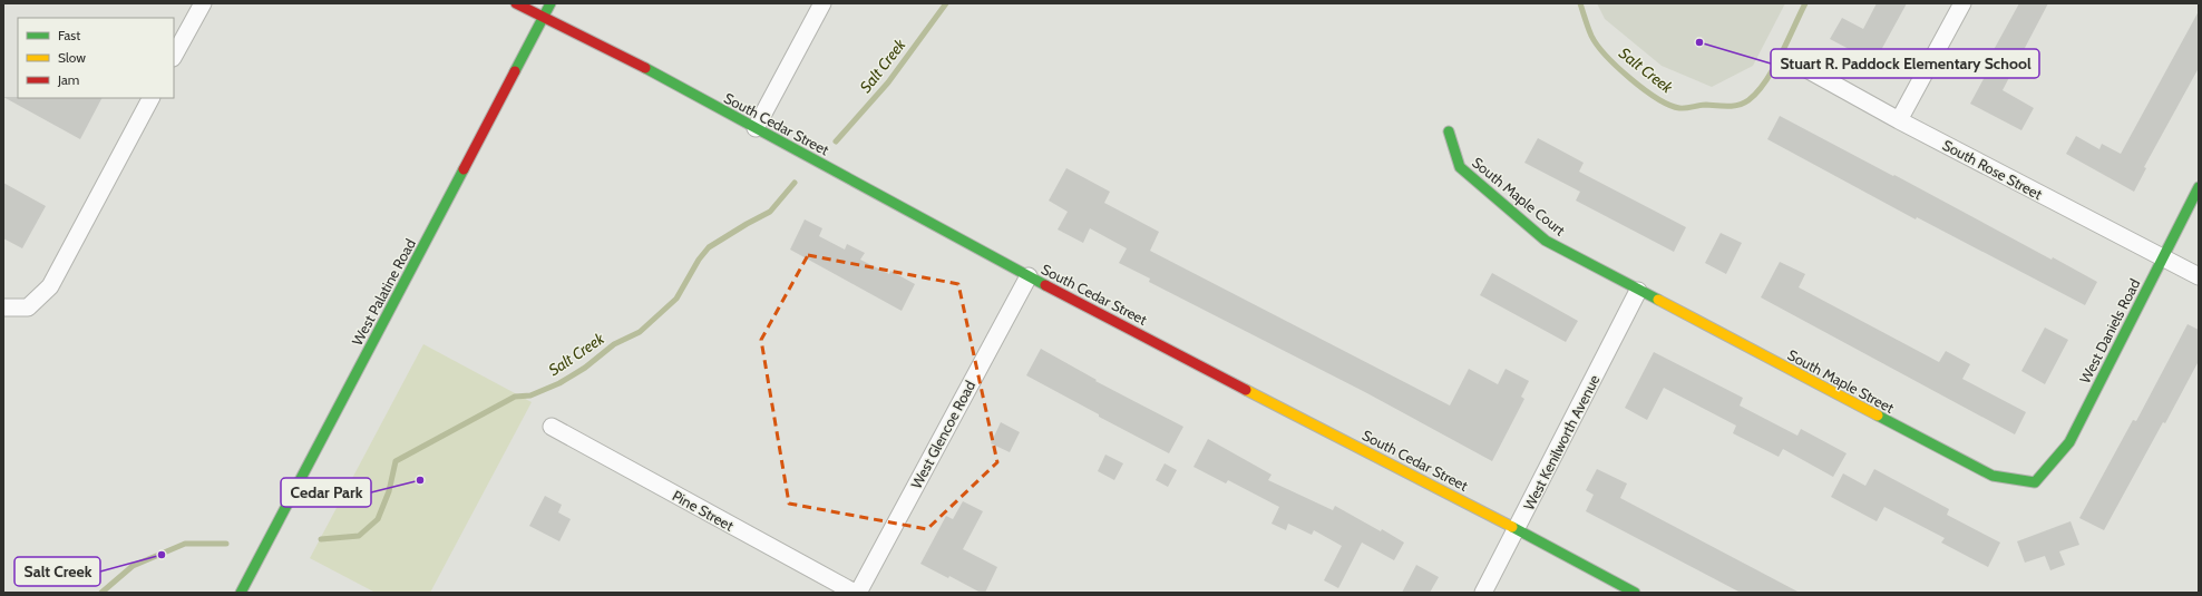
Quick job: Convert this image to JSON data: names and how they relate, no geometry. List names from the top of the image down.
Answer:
{
  "streets": {
    "street": [
      "South Cedar Street",
      "South Rose Street",
      "South Maple Court",
      "West Palatine Road",
      "West Daniels Road",
      "South Maple Street",
      "West Glencoe Road",
      "West Kenilworth Avenue",
      "Pine Street"
    ]
  },
  "crossings": [
    ["South Cedar Street", "West Palatine Road"],
    ["South Cedar Street", "West Glencoe Road"],
    ["South Cedar Street", "West Kenilworth Avenue"],
    ["South Rose Street", "West Daniels Road"],
    ["South Maple Court", "South Maple Street"],
    ["South Maple Court", "West Kenilworth Avenue"],
    ["West Daniels Road", "South Maple Street"],
    ["South Maple Street", "West Kenilworth Avenue"]
  ],
  "water": ["Salt Creek"],
  "places": ["Stuart R. Paddock Elementary School", "Cedar Park", "Salt Creek"],
  "legend": ["Fast", "Slow", "Jam"]
}
